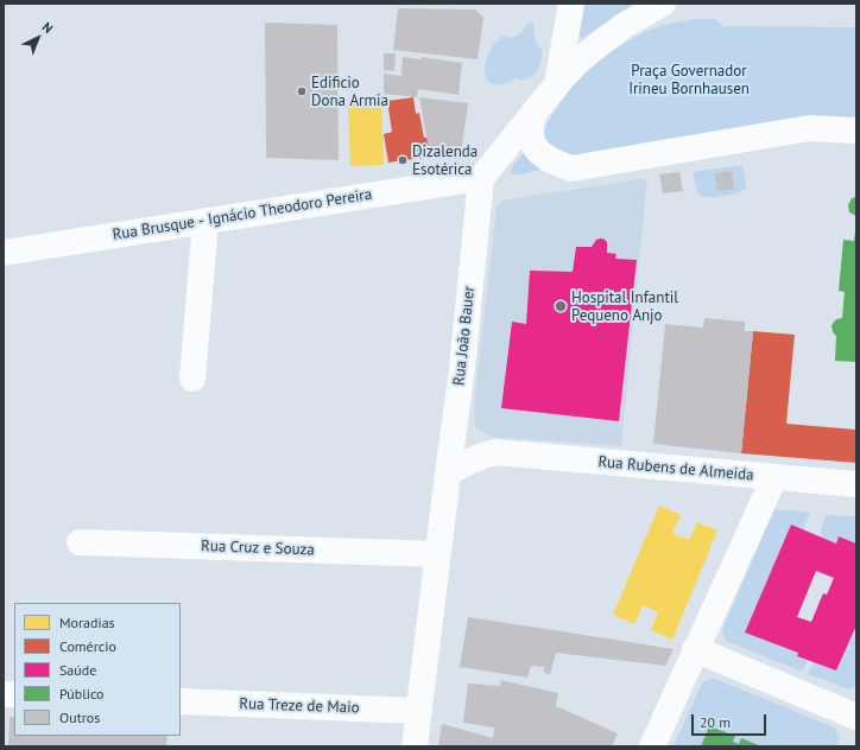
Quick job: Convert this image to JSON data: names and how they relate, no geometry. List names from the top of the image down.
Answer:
{
  "streets": {
    "street": [
      "Rua Brusque - Ignácio Theodoro Pereira",
      "Rua João Bauer",
      "Rua Rubens de Almeida",
      "Rua Cruz e Souza",
      "Rua Treze de Maio"
    ]
  },
  "crossings": [
    ["Rua Brusque - Ignácio Theodoro Pereira", "Rua João Bauer"],
    ["Rua João Bauer", "Rua Rubens de Almeida"],
    ["Rua João Bauer", "Rua Cruz e Souza"],
    ["Rua João Bauer", "Rua Treze de Maio"]
  ],
  "parks": ["Praça Governador Irineu Bornhausen"],
  "places": ["Edificio Dona Armia", "Dizalenda Esotérica", "Hospital Infantil Pequeno Anjo"],
  "legend": [
    "Moradias",
    "Comércio",
    "Saúde",
    "Público",
    "Outros"
  ],
  "scale_bar": "20 m",
  "north": "top right"
}
